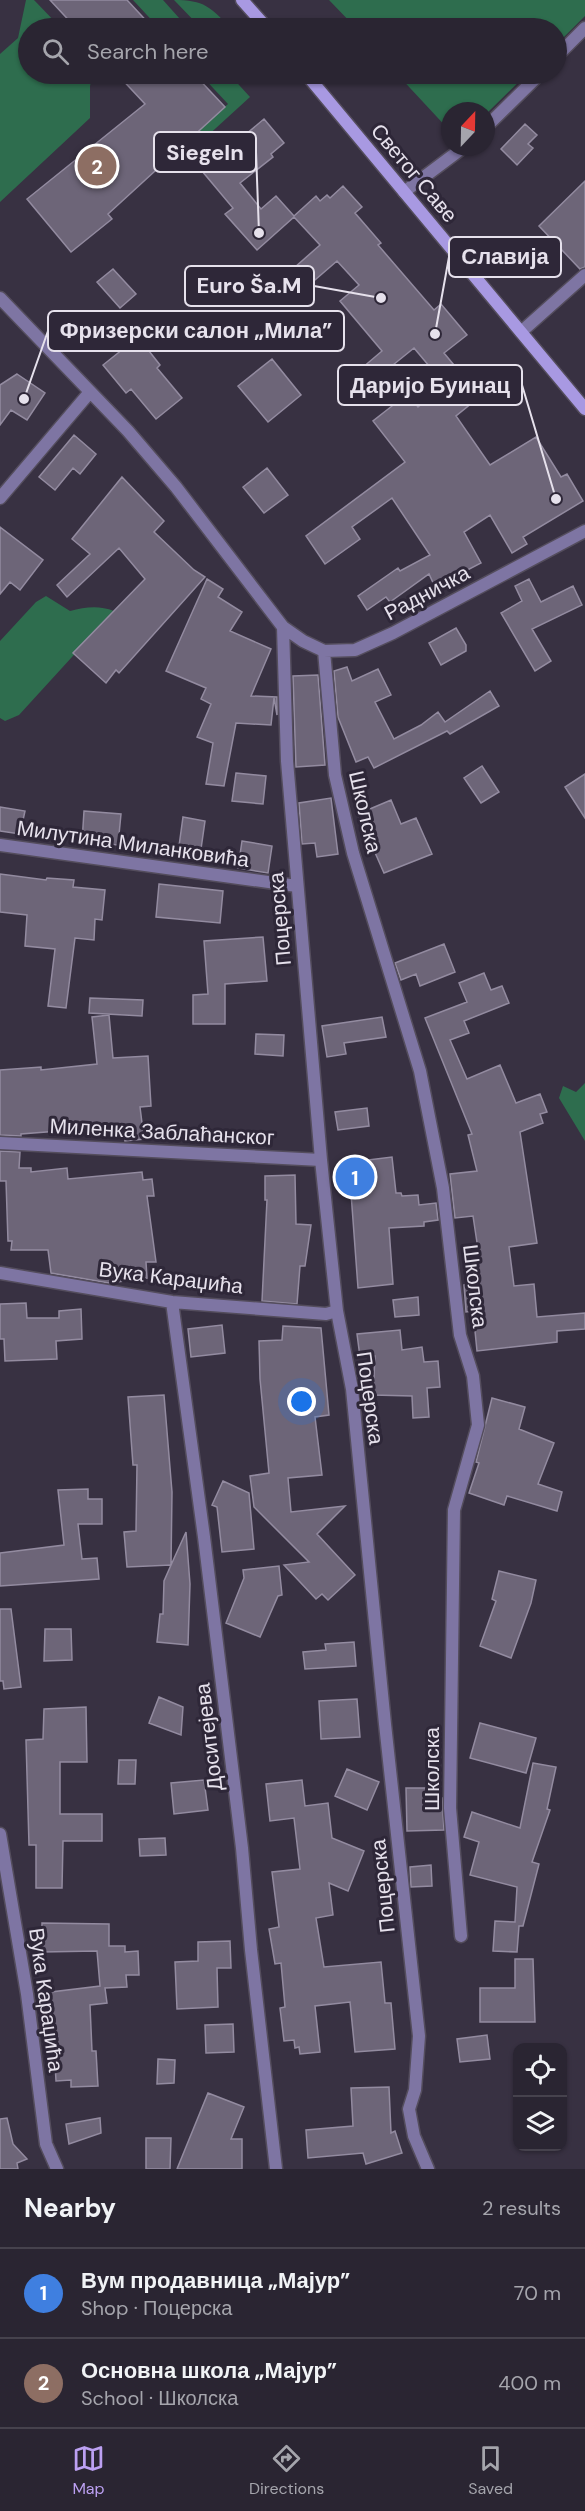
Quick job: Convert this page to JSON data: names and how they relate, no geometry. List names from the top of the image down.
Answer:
{
  "streets": {
    "street": [
      "Светог Саве",
      "Радничка",
      "Школска",
      "Милутина Миланковића",
      "Поцерска",
      "Миленка Заблаћанског",
      "Вука Караџића",
      "Доситејева"
    ]
  },
  "crossings": [
    ["Радничка", "Школска"],
    ["Радничка", "Поцерска"],
    ["Милутина Миланковића", "Поцерска"],
    ["Поцерска", "Миленка Заблаћанског"],
    ["Поцерска", "Вука Караџића"],
    ["Вука Караџића", "Доситејева"]
  ],
  "places": [
    "Siegeln",
    "Euro Ša.M",
    "Славија",
    "Фризерски салон „Мила”",
    "Даријо Буинац"
  ],
  "north": "top",
  "page": {
    "search": "Search here",
    "pins": ["2", "1"],
    "heading": ["Nearby", "2 results"],
    "list": [
      {
        "mark": "1",
        "name": "Вум продавница „Мајур”",
        "note": "Shop · Поцерска",
        "value": "70 m"
      },
      {
        "mark": "2",
        "name": "Основна школа „Мајур”",
        "note": "School · Школска",
        "value": "400 m"
      }
    ],
    "nav": ["Map", "Directions", "Saved"]
  }
}
